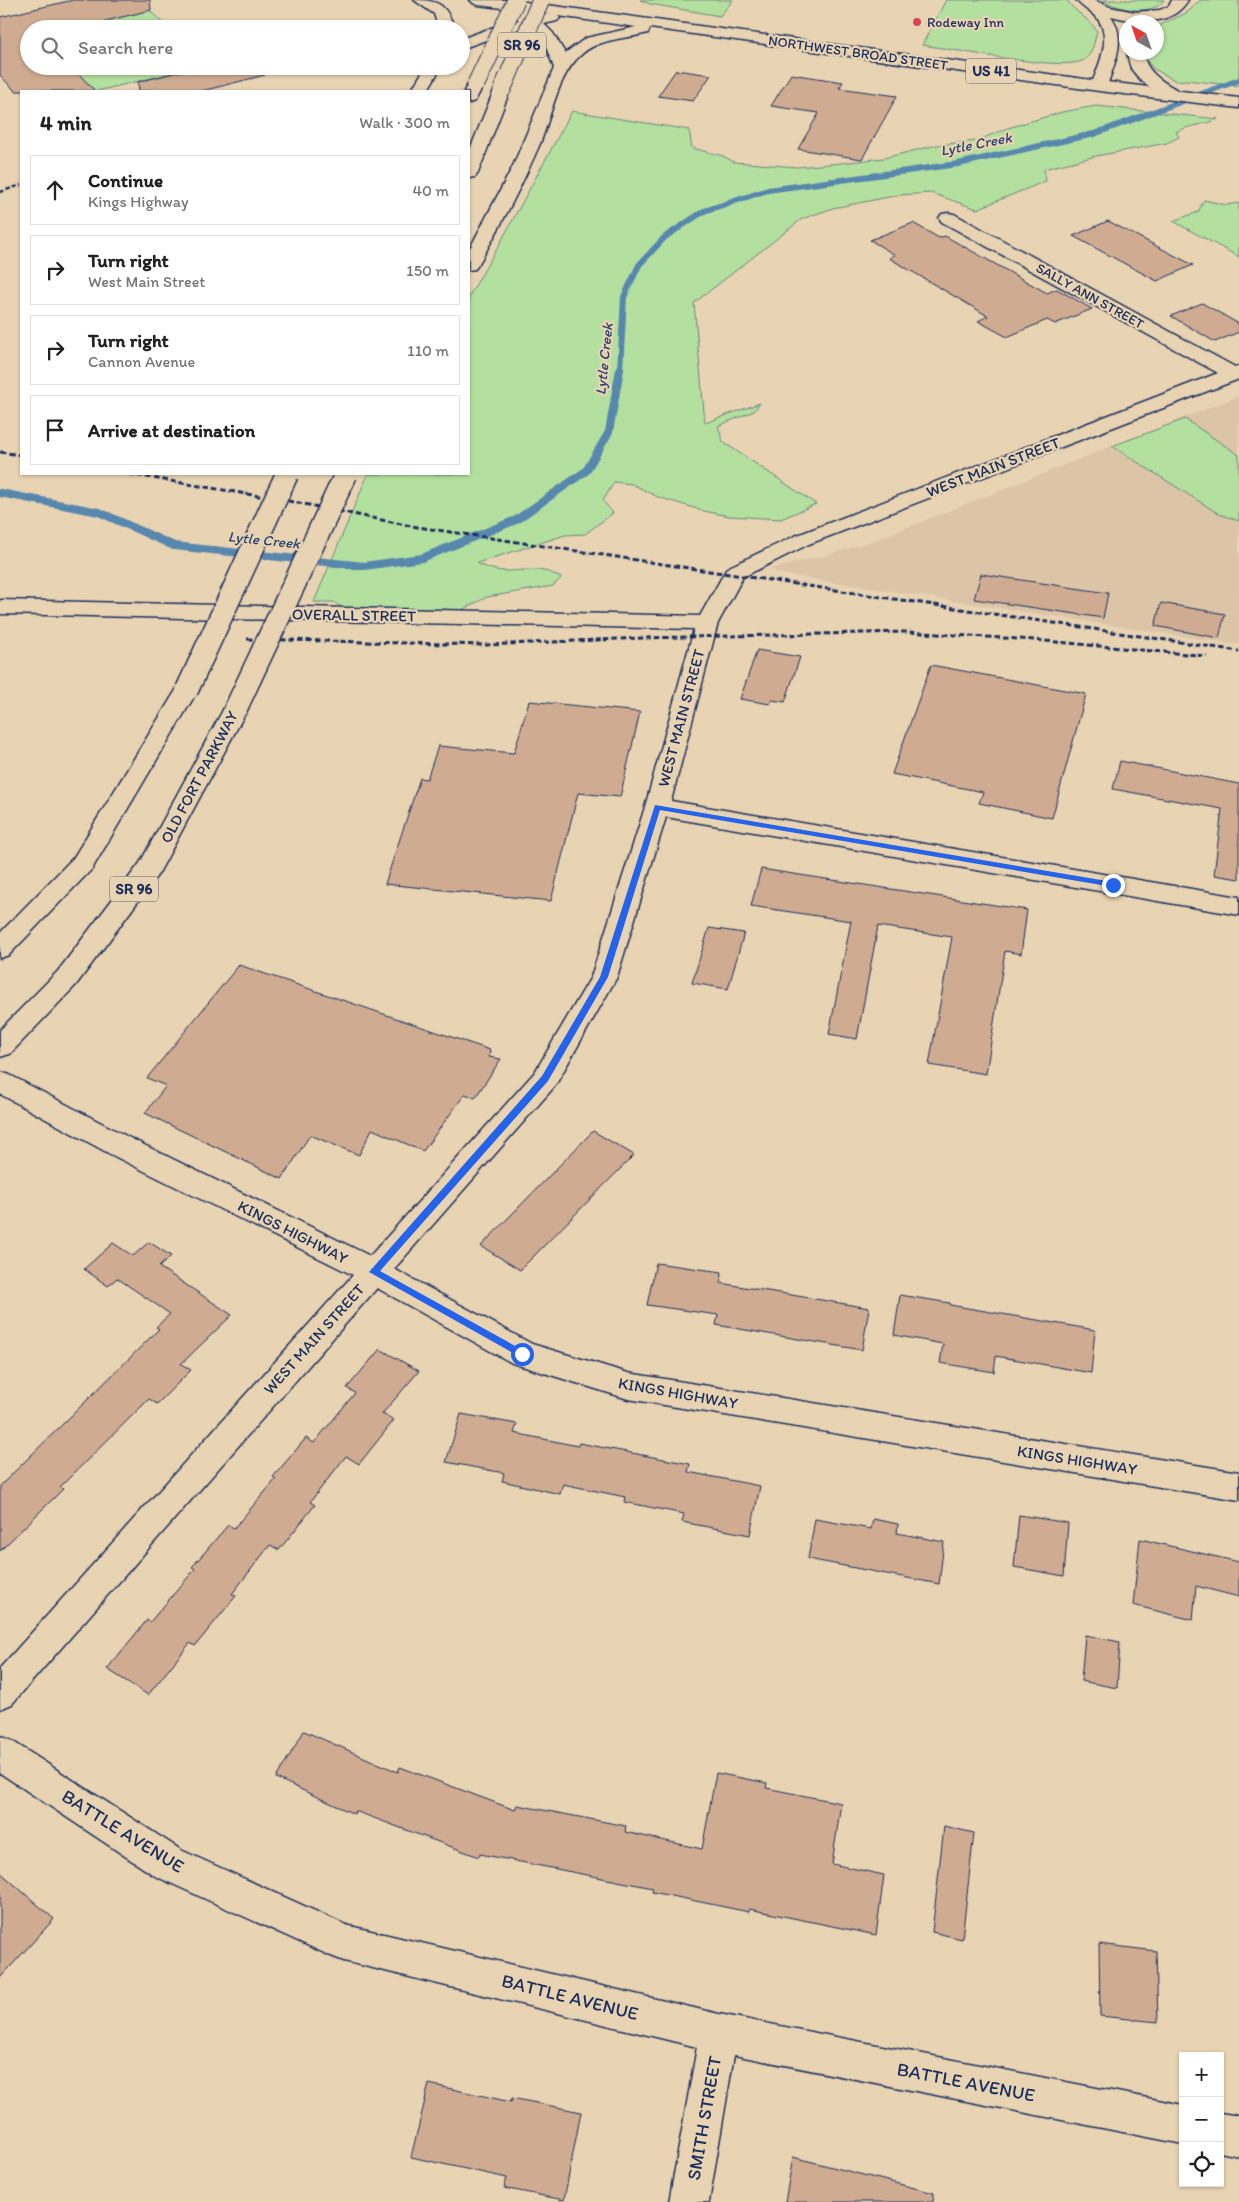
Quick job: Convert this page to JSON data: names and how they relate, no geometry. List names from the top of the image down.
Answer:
{
  "streets": {
    "street": [
      "SR 96",
      "NORTHWEST BROAD STREET",
      "US 41",
      "SALLY ANN STREET",
      "WEST MAIN STREET",
      "OVERALL STREET",
      "OLD FORT PARKWAY",
      "KINGS HIGHWAY",
      "BATTLE AVENUE",
      "SMITH STREET"
    ]
  },
  "crossings": [
    ["SALLY ANN STREET", "WEST MAIN STREET"],
    ["WEST MAIN STREET", "OVERALL STREET"],
    ["WEST MAIN STREET", "KINGS HIGHWAY"],
    ["BATTLE AVENUE", "SMITH STREET"]
  ],
  "water": ["Lytle Creek"],
  "places": ["Rodeway Inn"],
  "north": "top left",
  "page": {
    "search": "Search here",
    "heading": ["4 min", "Walk · 300 m"],
    "list": [
      ["Continue", "Kings Highway", "40 m"],
      ["Turn right", "West Main Street", "150 m"],
      ["Turn right", "Cannon Avenue", "110 m"],
      "Arrive at destination"
    ],
    "map_buttons": ["+", "−"]
  }
}
